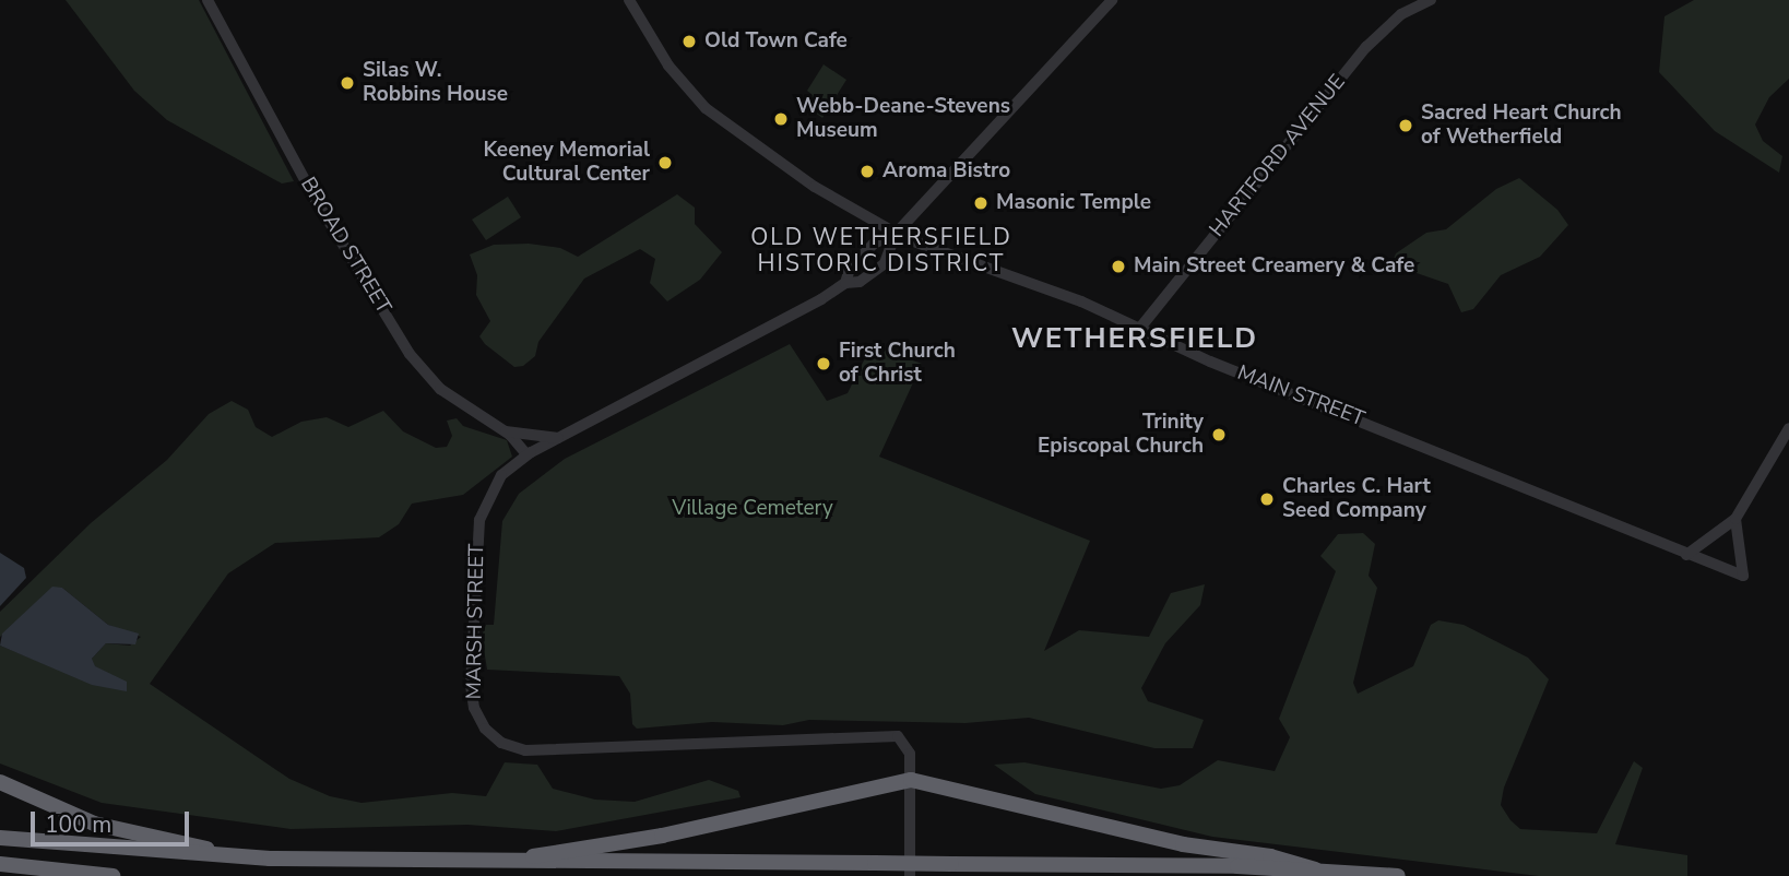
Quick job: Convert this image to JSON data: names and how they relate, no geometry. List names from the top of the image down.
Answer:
{
  "streets": {
    "street": [
      "HARTFORD AVENUE",
      "BROAD STREET",
      "MAIN STREET",
      "MARSH STREET"
    ]
  },
  "crossings": [
    ["HARTFORD AVENUE", "MAIN STREET"],
    ["BROAD STREET", "MARSH STREET"],
    ["MAIN STREET", "MARSH STREET"]
  ],
  "districts": ["OLD WETHERSFIELD HISTORIC DISTRICT", "WETHERSFIELD"],
  "parks": ["Village Cemetery"],
  "places": [
    "Old Town Cafe",
    "Silas W. Robbins House",
    "Webb-Deane-Stevens Museum",
    "Sacred Heart Church of Wetherfield",
    "Keeney Memorial Cultural Center",
    "Aroma Bistro",
    "Masonic Temple",
    "Main Street Creamery & Cafe",
    "First Church of Christ",
    "Trinity Episcopal Church",
    "Charles C. Hart Seed Company"
  ],
  "scale_bar": "100 m"
}
